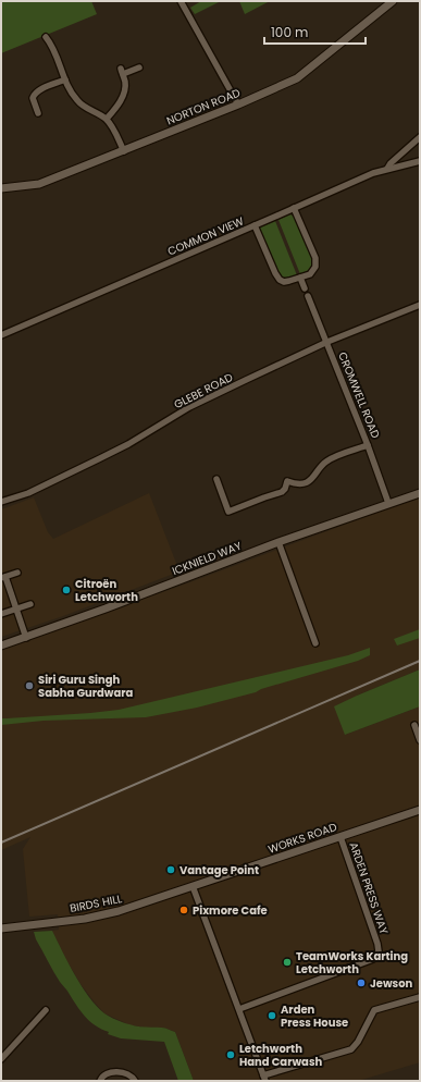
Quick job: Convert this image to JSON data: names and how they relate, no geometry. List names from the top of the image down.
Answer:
{
  "streets": {
    "street": [
      "NORTON ROAD",
      "COMMON VIEW",
      "GLEBE ROAD",
      "CROMWELL ROAD",
      "ICKNIELD WAY",
      "WORKS ROAD",
      "ARDEN PRESS WAY",
      "BIRDS HILL"
    ]
  },
  "crossings": [
    ["GLEBE ROAD", "CROMWELL ROAD"],
    ["CROMWELL ROAD", "ICKNIELD WAY"],
    ["WORKS ROAD", "ARDEN PRESS WAY"],
    ["WORKS ROAD", "BIRDS HILL"]
  ],
  "places": [
    "Citroën Letchworth",
    "Siri Guru Singh Sabha Gurdwara",
    "Vantage Point",
    "Pixmore Cafe",
    "TeamWorks Karting Letchworth",
    "Jewson",
    "Arden Press House",
    "Letchworth Hand Carwash"
  ],
  "scale_bar": "100 m"
}
